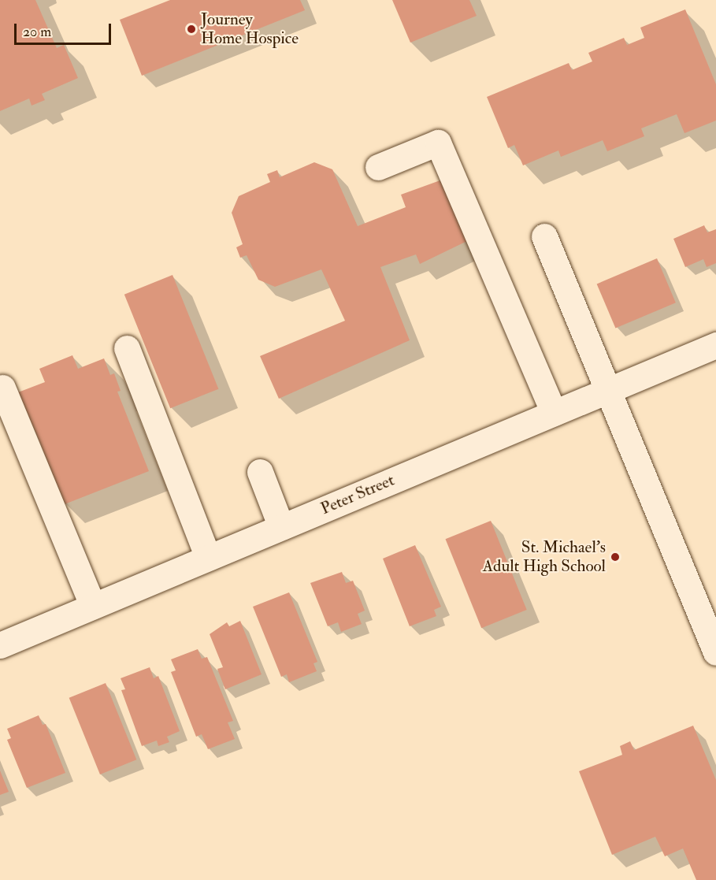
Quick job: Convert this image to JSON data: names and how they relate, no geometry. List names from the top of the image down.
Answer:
{
  "streets": {
    "street": ["Peter Street"]
  },
  "places": ["Journey Home Hospice", "St. Michael's Adult High School"],
  "scale_bar": "20 m"
}
